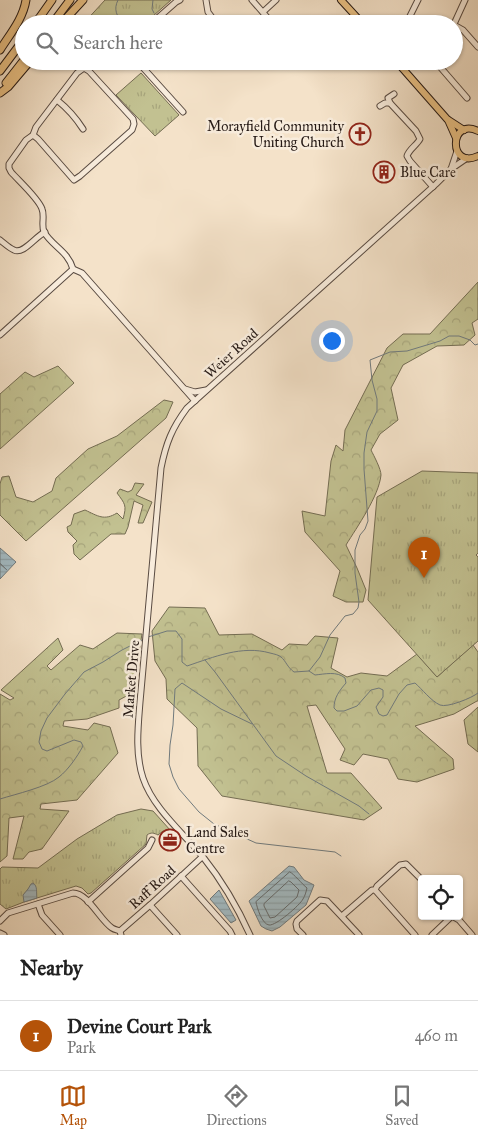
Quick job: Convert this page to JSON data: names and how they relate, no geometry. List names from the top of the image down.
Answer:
{
  "streets": {
    "street": ["Weier Road", "Market Drive", "Raff Road"]
  },
  "crossings": [
    ["Weier Road", "Market Drive"],
    ["Market Drive", "Raff Road"]
  ],
  "places": {
    "church": ["Morayfield Community Uniting Church"],
    "building": ["Blue Care"],
    "office": ["Land Sales Centre"]
  },
  "page": {
    "search": "Search here",
    "pins": "1",
    "heading": "Nearby",
    "list": [
      {
        "mark": "1",
        "name": "Devine Court Park",
        "note": "Park",
        "value": "460 m"
      }
    ],
    "nav": ["Map", "Directions", "Saved"]
  }
}
